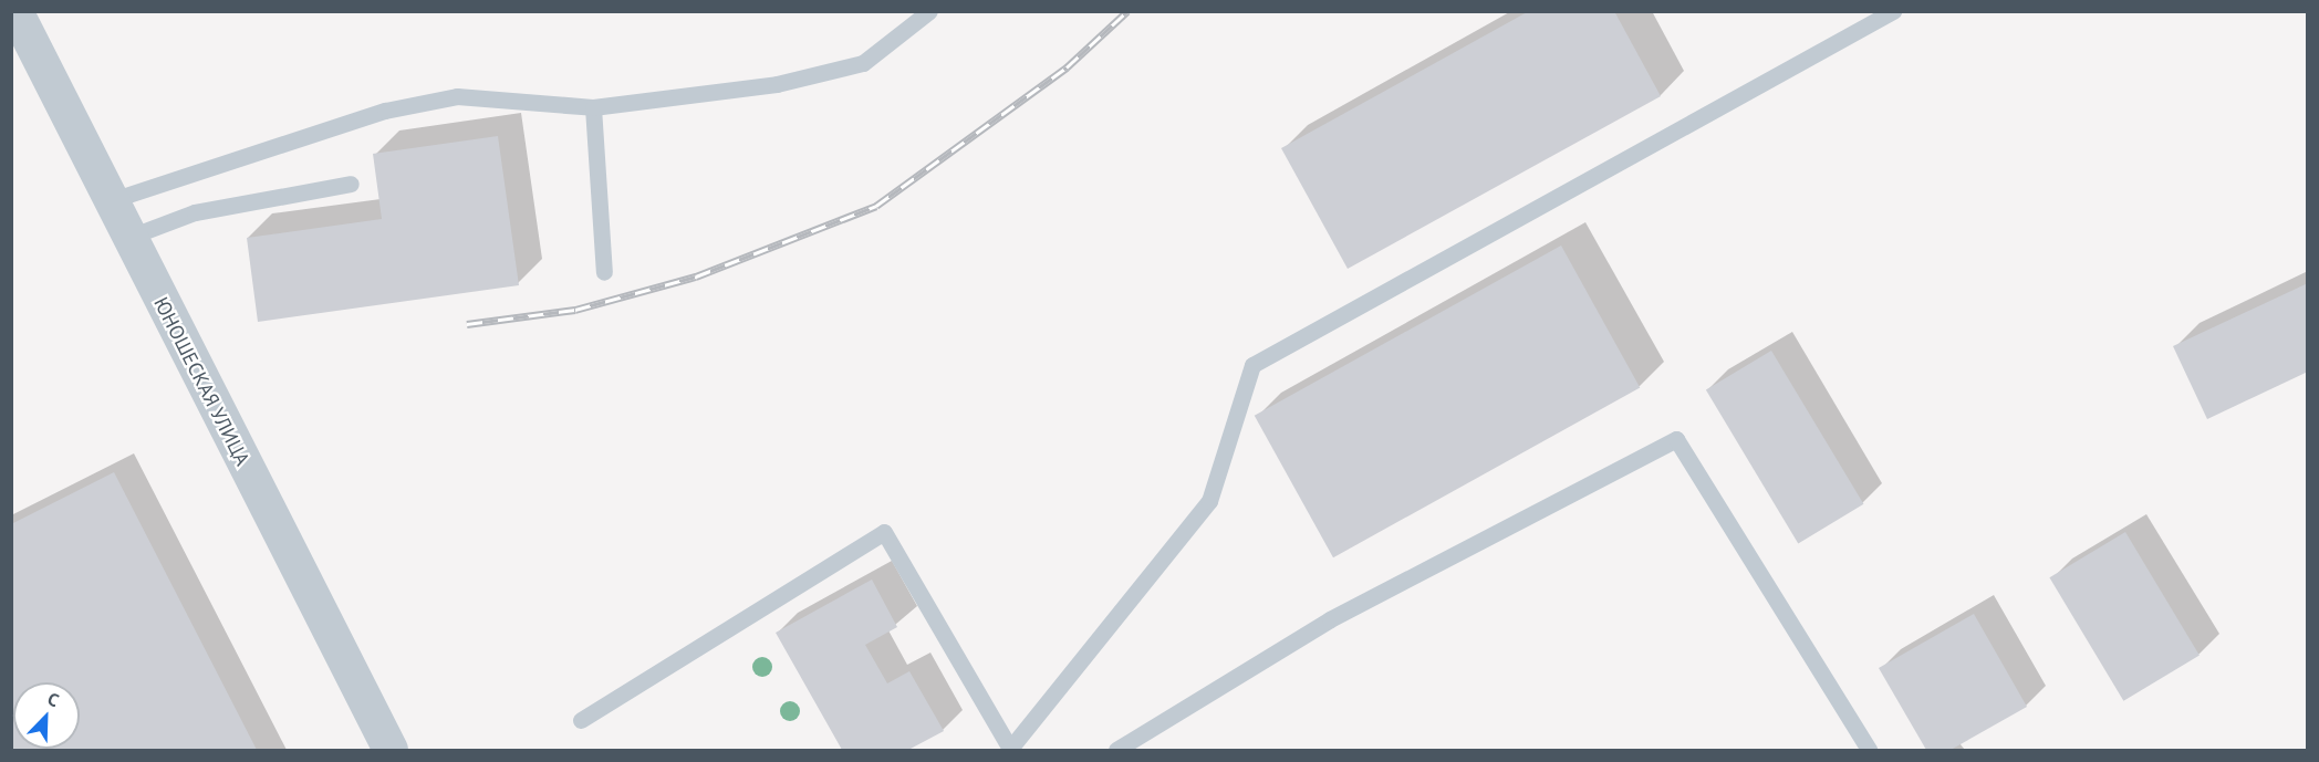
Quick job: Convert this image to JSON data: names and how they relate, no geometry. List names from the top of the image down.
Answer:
{
  "streets": {
    "street": ["ЮНОШЕСКАЯ УЛИЦА"]
  },
  "north": "top right"
}
